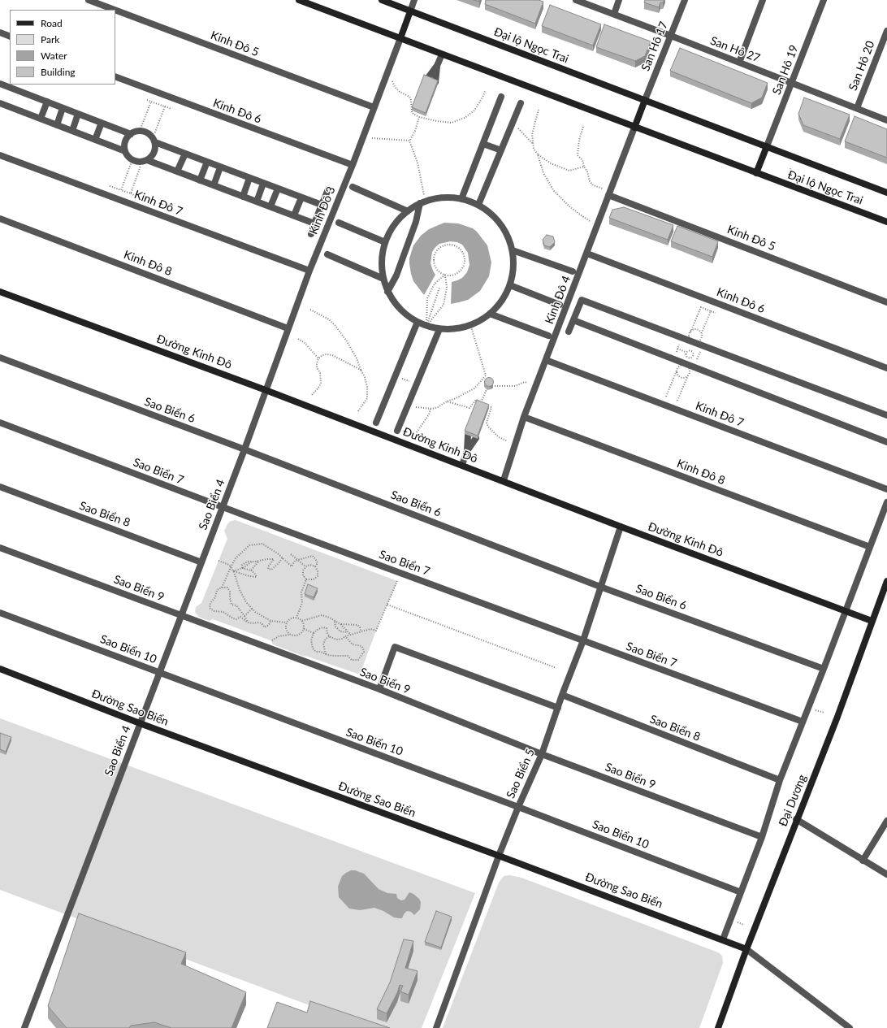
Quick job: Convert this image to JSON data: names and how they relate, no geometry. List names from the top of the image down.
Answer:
{
  "streets": {
    "street": [
      "Kinh Đô 5",
      "Đại lộ Ngọc Trai",
      "San Hô 17",
      "San Hô 27",
      "San Hô 20",
      "San Hô 19",
      "Kinh Đô 6",
      "Kinh Đô 7",
      "Kinh Đô 3",
      "Kinh Đô 8",
      "Kinh Đô 4",
      "Đường Kinh Đô",
      "Sao Biển 6",
      "Sao Biển 7",
      "Sao Biển 4",
      "Sao Biển 8",
      "Sao Biển 9",
      "Sao Biển 10",
      "Đường Sao Biển",
      "Sao Biển 5",
      "Đại Dương"
    ]
  },
  "crossings": [
    ["Kinh Đô 5", "Kinh Đô 3"],
    ["Kinh Đô 5", "Kinh Đô 4"],
    ["Đại lộ Ngọc Trai", "San Hô 17"],
    ["Đại lộ Ngọc Trai", "San Hô 19"],
    ["Đại lộ Ngọc Trai", "Kinh Đô 3"],
    ["Đại lộ Ngọc Trai", "Kinh Đô 4"],
    ["San Hô 17", "San Hô 27"],
    ["San Hô 27", "San Hô 20"],
    ["San Hô 27", "San Hô 19"],
    ["Kinh Đô 6", "Kinh Đô 3"],
    ["Kinh Đô 6", "Kinh Đô 4"],
    ["Kinh Đô 7", "Kinh Đô 3"],
    ["Kinh Đô 7", "Kinh Đô 4"],
    ["Kinh Đô 3", "Kinh Đô 8"],
    ["Kinh Đô 3", "Đường Kinh Đô"],
    ["Kinh Đô 3", "Sao Biển 4"],
    ["Kinh Đô 8", "Kinh Đô 4"],
    ["Kinh Đô 4", "Đường Kinh Đô"],
    ["Đường Kinh Đô", "Sao Biển 4"],
    ["Đường Kinh Đô", "Sao Biển 5"],
    ["Đường Kinh Đô", "Đại Dương"],
    ["Sao Biển 6", "Sao Biển 4"],
    ["Sao Biển 6", "Sao Biển 5"],
    ["Sao Biển 7", "Sao Biển 4"],
    ["Sao Biển 7", "Sao Biển 5"],
    ["Sao Biển 4", "Sao Biển 8"],
    ["Sao Biển 4", "Sao Biển 9"],
    ["Sao Biển 4", "Sao Biển 10"],
    ["Sao Biển 4", "Đường Sao Biển"],
    ["Sao Biển 8", "Sao Biển 5"],
    ["Sao Biển 9", "Sao Biển 5"],
    ["Sao Biển 10", "Sao Biển 5"],
    ["Đường Sao Biển", "Sao Biển 5"],
    ["Đường Sao Biển", "Đại Dương"]
  ],
  "legend": [
    "Road",
    "Park",
    "Water",
    "Building"
  ]
}
